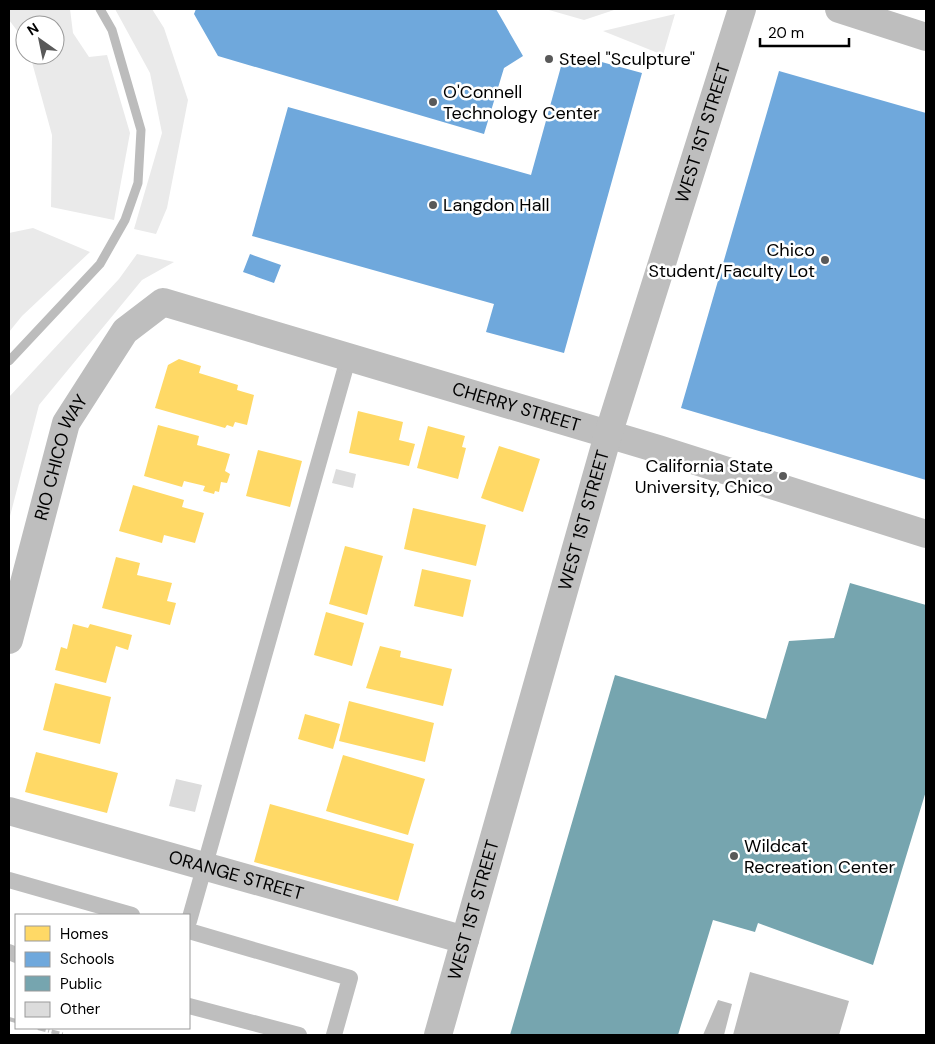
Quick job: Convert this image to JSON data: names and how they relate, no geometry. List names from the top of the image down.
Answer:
{
  "streets": {
    "street": [
      "WEST 1ST STREET",
      "CHERRY STREET",
      "RIO CHICO WAY",
      "ORANGE STREET"
    ]
  },
  "crossings": [
    ["WEST 1ST STREET", "CHERRY STREET"],
    ["WEST 1ST STREET", "ORANGE STREET"],
    ["CHERRY STREET", "RIO CHICO WAY"]
  ],
  "places": [
    "Steel \"Sculpture\"",
    "O'Connell Technology Center",
    "Langdon Hall",
    "Chico Student/Faculty Lot",
    "California State University, Chico",
    "Wildcat Recreation Center"
  ],
  "legend": [
    "Homes",
    "Schools",
    "Public",
    "Other"
  ],
  "scale_bar": "20 m",
  "north": "top left"
}
